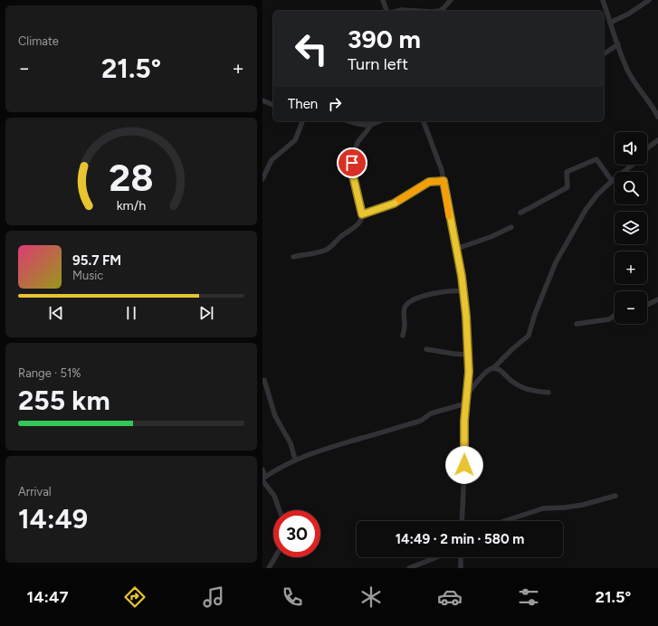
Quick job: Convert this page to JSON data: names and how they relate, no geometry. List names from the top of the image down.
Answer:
{
  "page": {
    "tile": [
      "Climate",
      ["Range · 51%", "255 km"],
      ["Arrival", "14:49"]
    ],
    "turn": ["390 m", "Turn left"],
    "heat": ["−", "21.5°", "+"],
    "then": "Then",
    "map_buttons": ["+", "−"],
    "song": ["95.7 FM", "Music"],
    "limit": "30",
    "trip": "14:49 · 2 min · 580 m",
    "tabs": ["14:47", "21.5°"],
    "gauge": ["28", "km/h"]
  }
}
